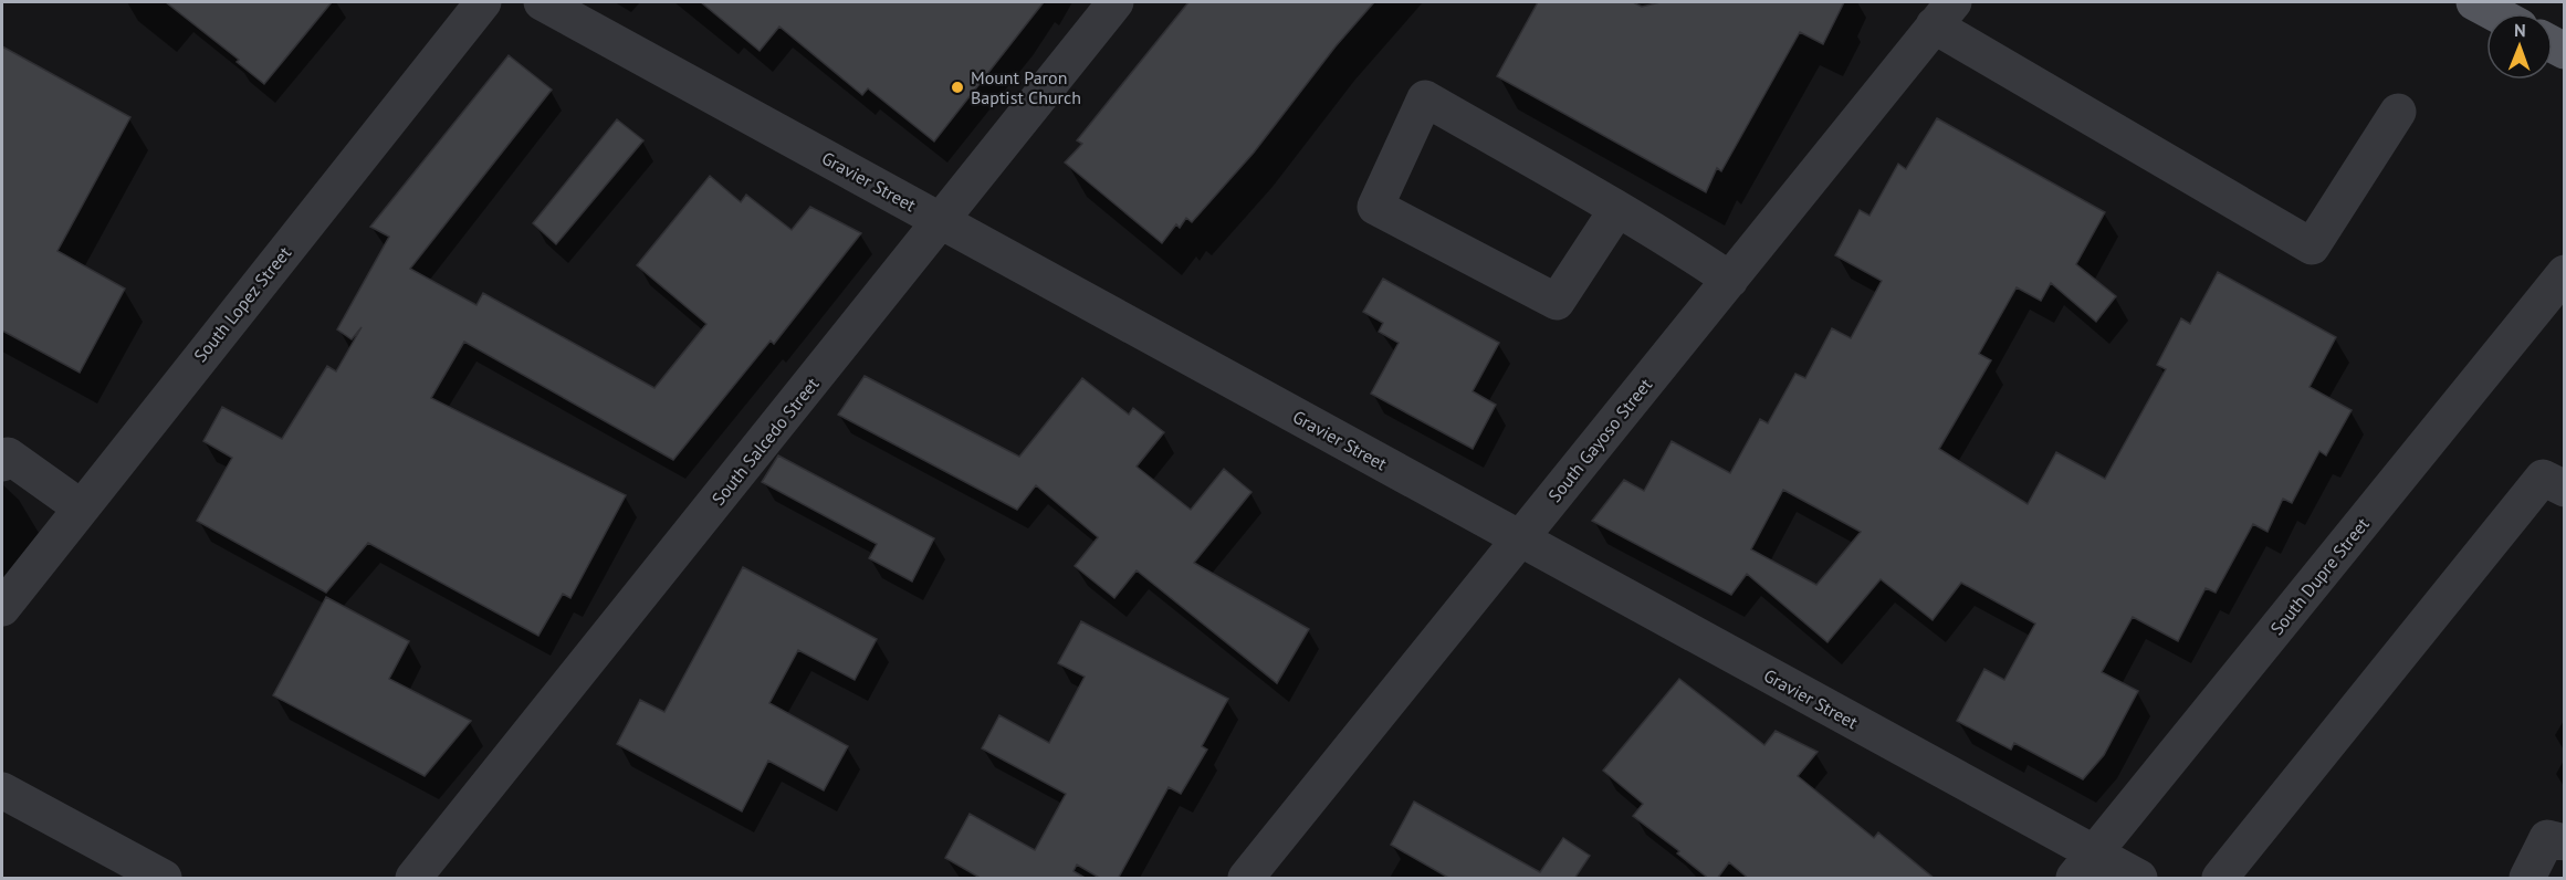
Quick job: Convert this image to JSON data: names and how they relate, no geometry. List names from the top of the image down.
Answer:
{
  "streets": {
    "street": [
      "Gravier Street",
      "South Lopez Street",
      "South Gayoso Street",
      "South Salcedo Street",
      "South Dupre Street"
    ]
  },
  "crossings": [
    ["Gravier Street", "South Gayoso Street"],
    ["Gravier Street", "South Salcedo Street"],
    ["Gravier Street", "South Dupre Street"]
  ],
  "places": ["Mount Paron Baptist Church"],
  "north": "top"
}
